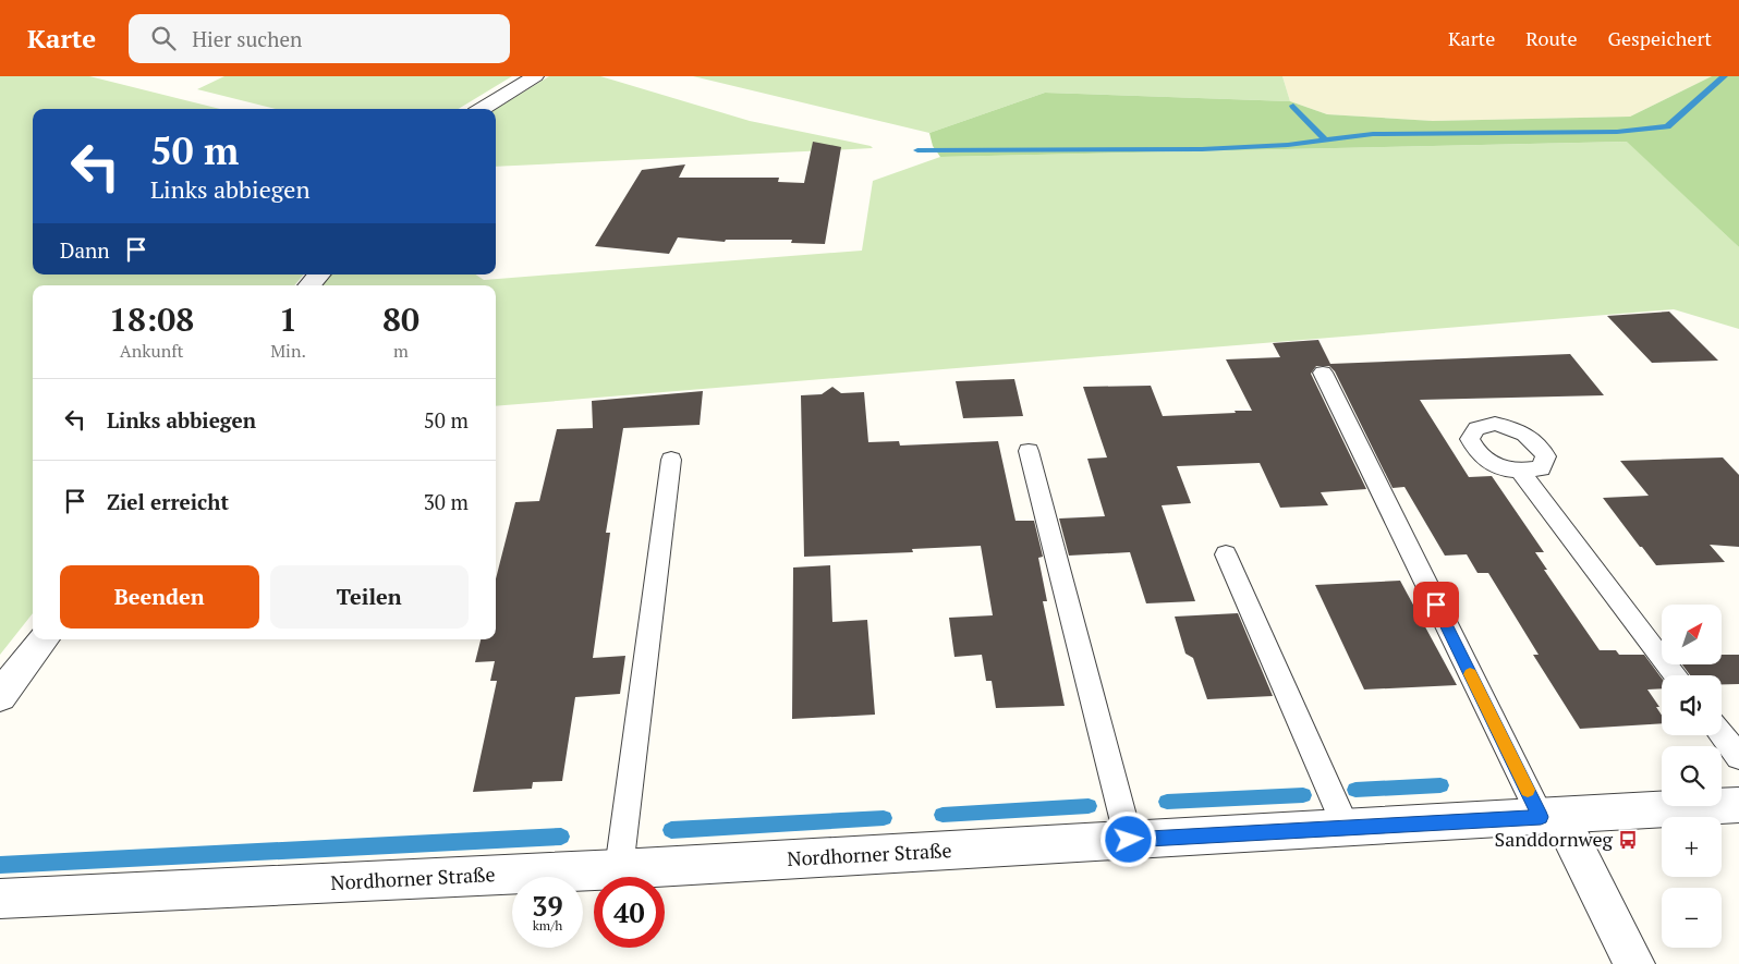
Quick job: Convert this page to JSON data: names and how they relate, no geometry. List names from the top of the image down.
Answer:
{
  "streets": {
    "street": ["Nordhorner Straße"]
  },
  "places": {
    "bus stop": ["Sanddornweg"]
  },
  "north": "top right",
  "page": {
    "header": "Karte",
    "search": "Hier suchen",
    "nav": ["Karte", "Route", "Gespeichert"],
    "turn": ["50 m", "Links abbiegen"],
    "then": "Dann",
    "eta": [
      "18:08",
      "Ankunft",
      "1",
      "Min.",
      "80",
      "m"
    ],
    "list": [
      {
        "name": "Links abbiegen",
        "value": "50 m"
      },
      {
        "name": "Ziel erreicht",
        "value": "30 m"
      }
    ],
    "buttons": ["Beenden", "Teilen"],
    "map_buttons": ["+", "−"],
    "speed": "39 km/h",
    "limit": "40"
  }
}
